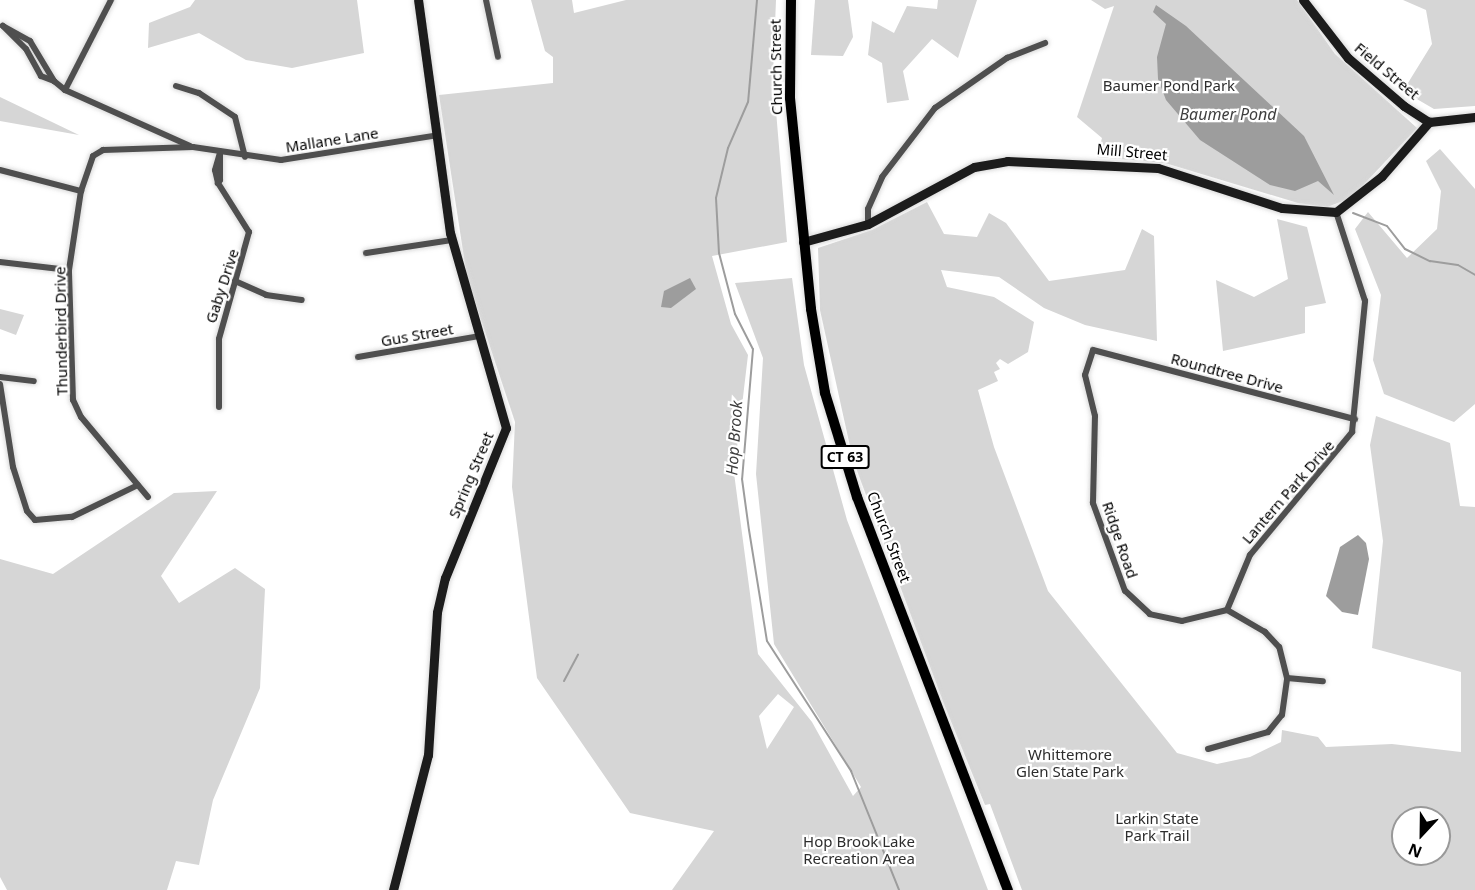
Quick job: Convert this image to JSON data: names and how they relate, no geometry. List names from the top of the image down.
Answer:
{
  "streets": {
    "main road": [
      "Church Street",
      "Field Street",
      "Mill Street",
      "CT 63",
      "Spring Street"
    ],
    "street": [
      "Mallane Lane",
      "Gaby Drive",
      "Thunderbird Drive",
      "Gus Street",
      "Roundtree Drive",
      "Lantern Park Drive",
      "Ridge Road"
    ]
  },
  "crossings": [
    ["Church Street", "Mill Street"],
    ["Mallane Lane", "Gaby Drive"],
    ["Mallane Lane", "Thunderbird Drive"],
    ["Mallane Lane", "Spring Street"],
    ["Mill Street", "Lantern Park Drive"],
    ["Gus Street", "Spring Street"],
    ["Roundtree Drive", "Lantern Park Drive"],
    ["Roundtree Drive", "Ridge Road"],
    ["Lantern Park Drive", "Ridge Road"]
  ],
  "water": ["Baumer Pond", "Hop Brook"],
  "parks": [
    "Baumer Pond Park",
    "Whittemore Glen State Park",
    "Larkin State Park Trail",
    "Hop Brook Lake Recreation Area"
  ],
  "north": "bottom"
}
